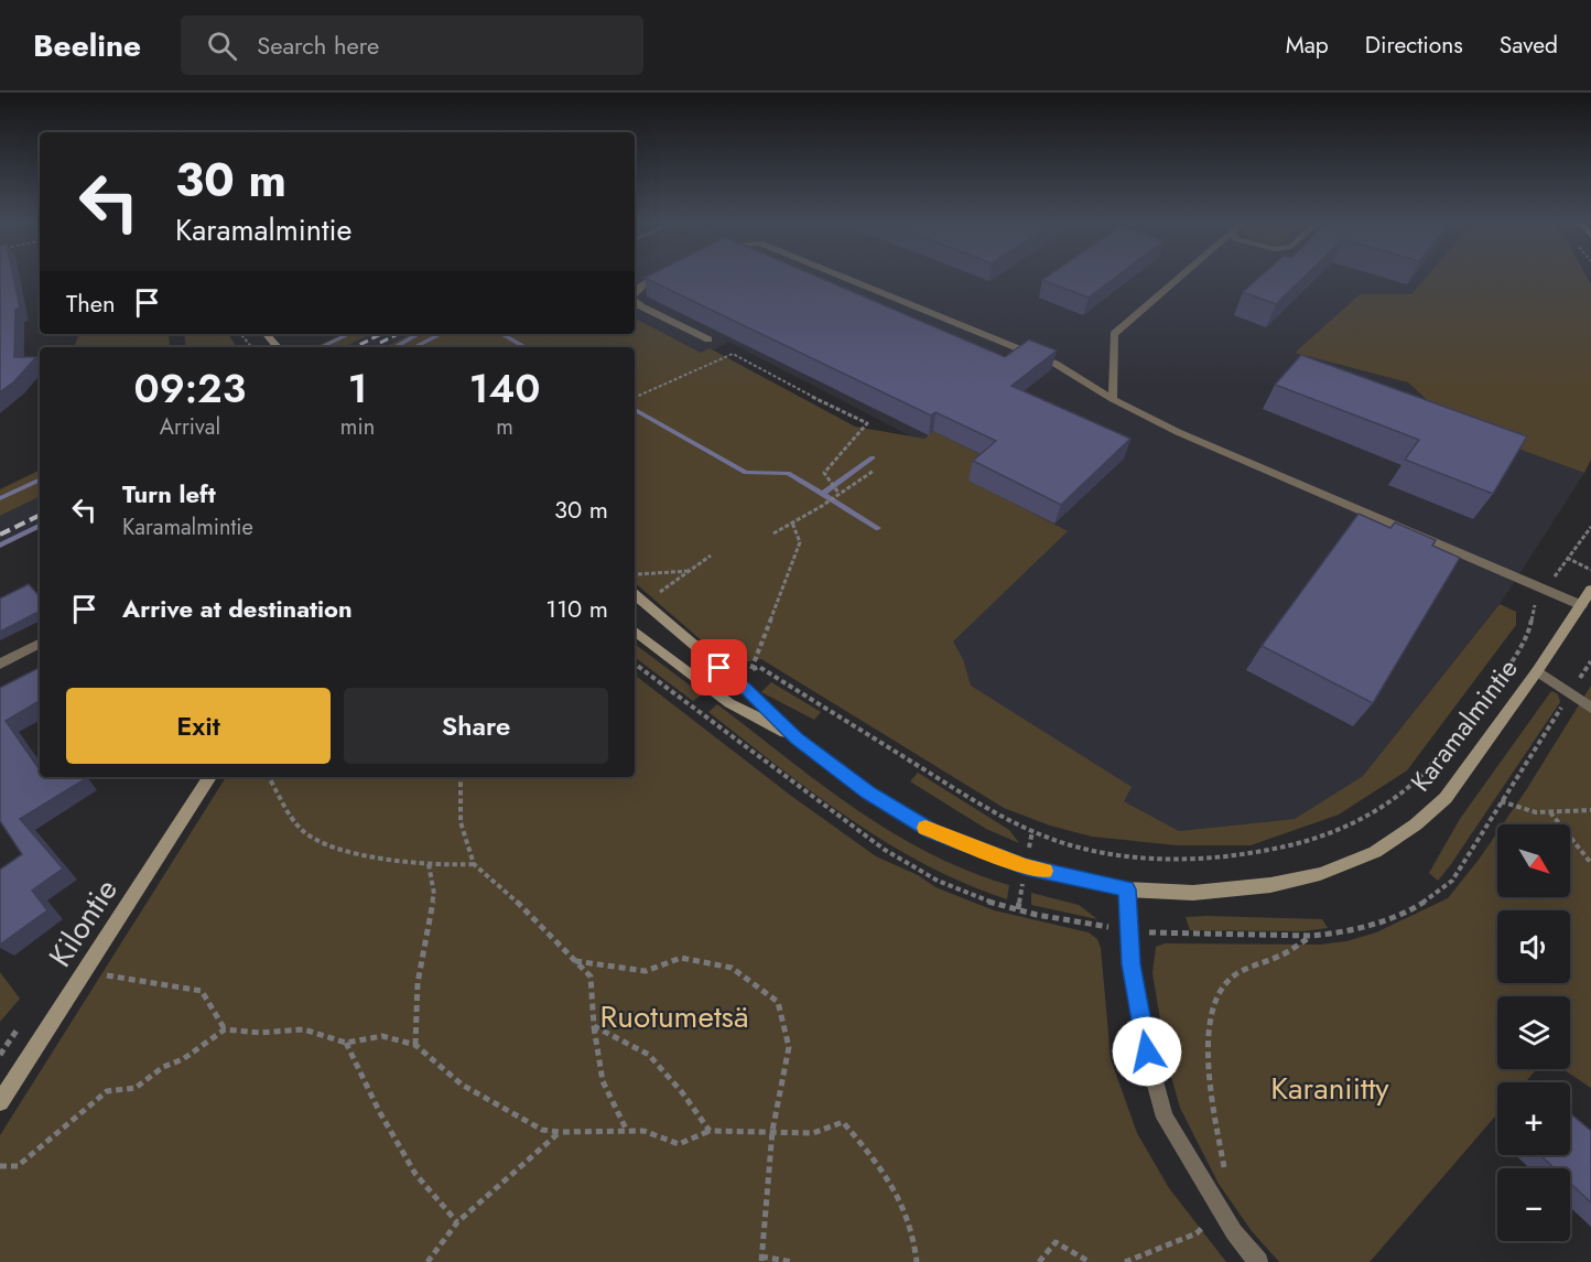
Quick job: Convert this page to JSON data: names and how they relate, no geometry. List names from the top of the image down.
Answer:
{
  "streets": {
    "street": ["Karamalmintie", "Kilontie"]
  },
  "parks": ["Ruotumetsä", "Karaniitty"],
  "north": "bottom right",
  "page": {
    "header": "Beeline",
    "search": "Search here",
    "nav": ["Map", "Directions", "Saved"],
    "turn": ["30 m", "Karamalmintie"],
    "then": "Then",
    "eta": [
      "09:23",
      "Arrival",
      "1",
      "min",
      "140",
      "m"
    ],
    "list": [
      {
        "name": "Turn left",
        "note": "Karamalmintie",
        "value": "30 m"
      },
      {
        "name": "Arrive at destination",
        "value": "110 m"
      }
    ],
    "buttons": ["Exit", "Share"],
    "map_buttons": ["+", "−"]
  }
}
